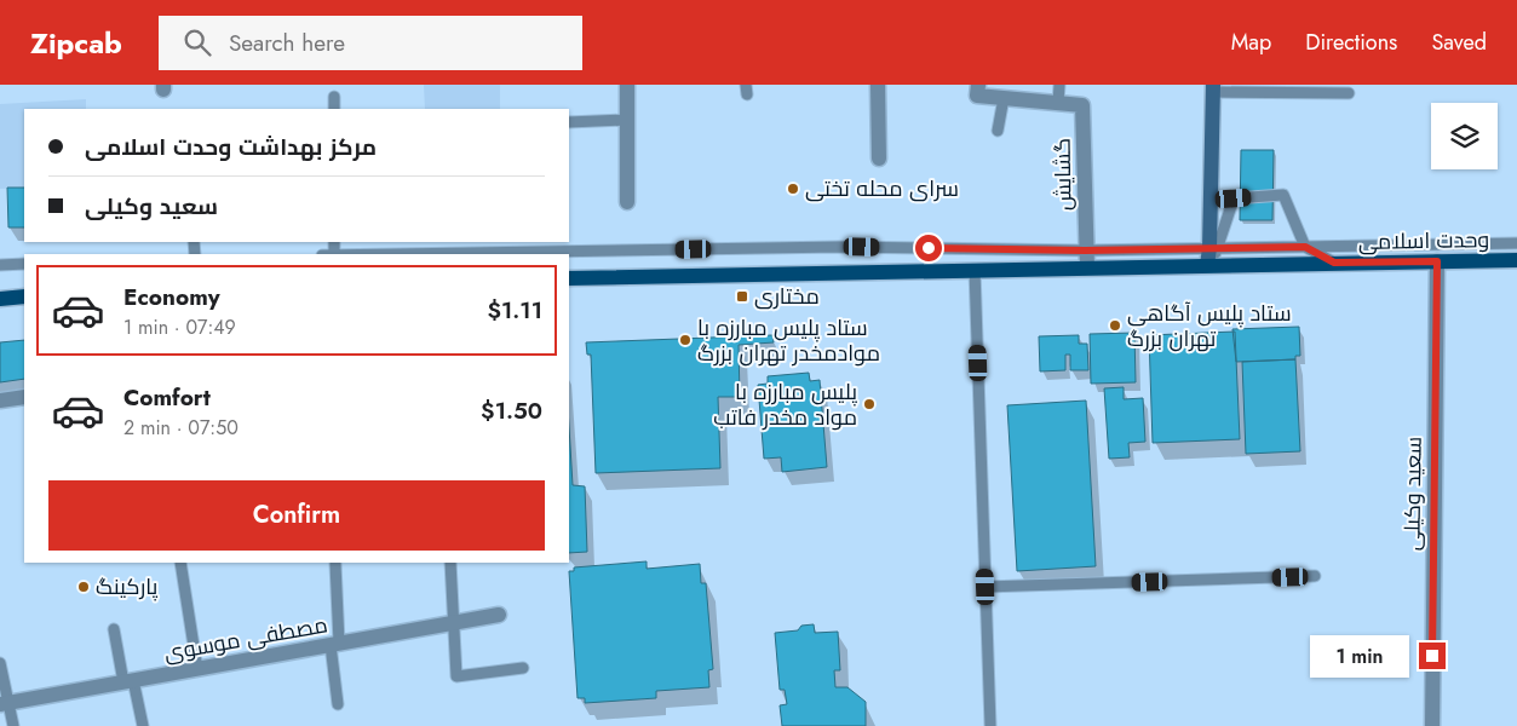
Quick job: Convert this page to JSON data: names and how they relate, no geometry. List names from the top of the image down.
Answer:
{
  "streets": {
    "main road": ["وحدت اسلامی"],
    "street": ["گشایش", "سعید وکیلی", "مصطفی موسوی"]
  },
  "crossings": [
    ["گشایش", "وحدت اسلامی"],
    ["وحدت اسلامی", "سعید وکیلی"]
  ],
  "places": {
    "other": [
      "سرای محله تختی",
      "ستاد پلیس آگاهی تهران بزرگ",
      "ستاد پلیس مبارزه با موادمخدر تهران بزرگ",
      "پلیس مبارزه با مواد مخدر فاتب",
      "پارکینگ"
    ],
    "transit": ["مختاری"]
  },
  "page": {
    "header": "Zipcab",
    "search": "Search here",
    "nav": ["Map", "Directions", "Saved"],
    "banner": ["مرکز بهداشت وحدت اسلامی", "سعید وکیلی"],
    "list": [
      {
        "name": "Economy",
        "note": "1 min · 07:49",
        "value": "$1.11"
      },
      {
        "name": "Comfort",
        "note": "2 min · 07:50",
        "value": "$1.50"
      }
    ],
    "buttons": "Confirm",
    "bubble": "1 min"
  }
}
